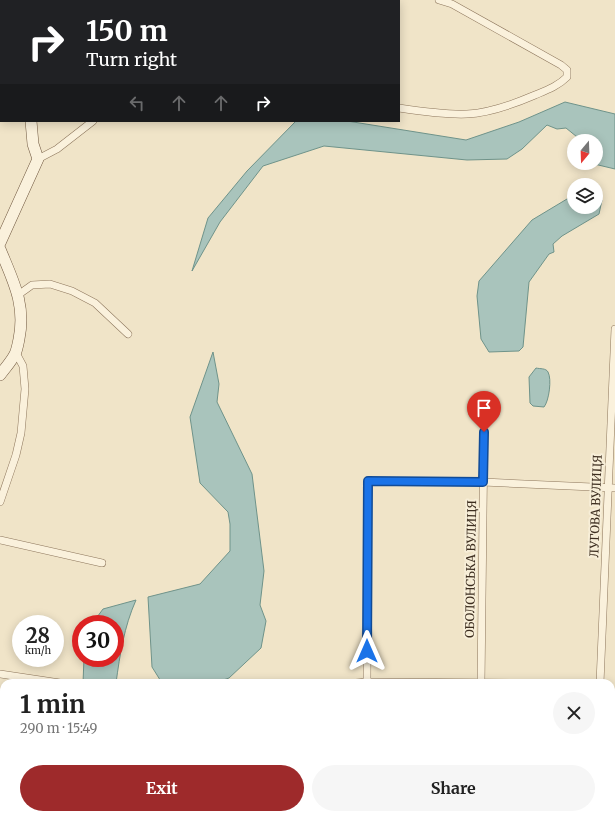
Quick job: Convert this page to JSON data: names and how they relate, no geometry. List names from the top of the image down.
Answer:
{
  "streets": {
    "street": ["ЛУГОВА ВУЛИЦЯ", "ОБОЛОНСЬКА ВУЛИЦЯ"]
  },
  "north": "bottom",
  "page": {
    "turn": ["150 m", "Turn right"],
    "speed": "28 km/h",
    "limit": "30",
    "heading": ["1 min", "290 m · 15:49"],
    "buttons": ["Exit", "Share"]
  }
}
